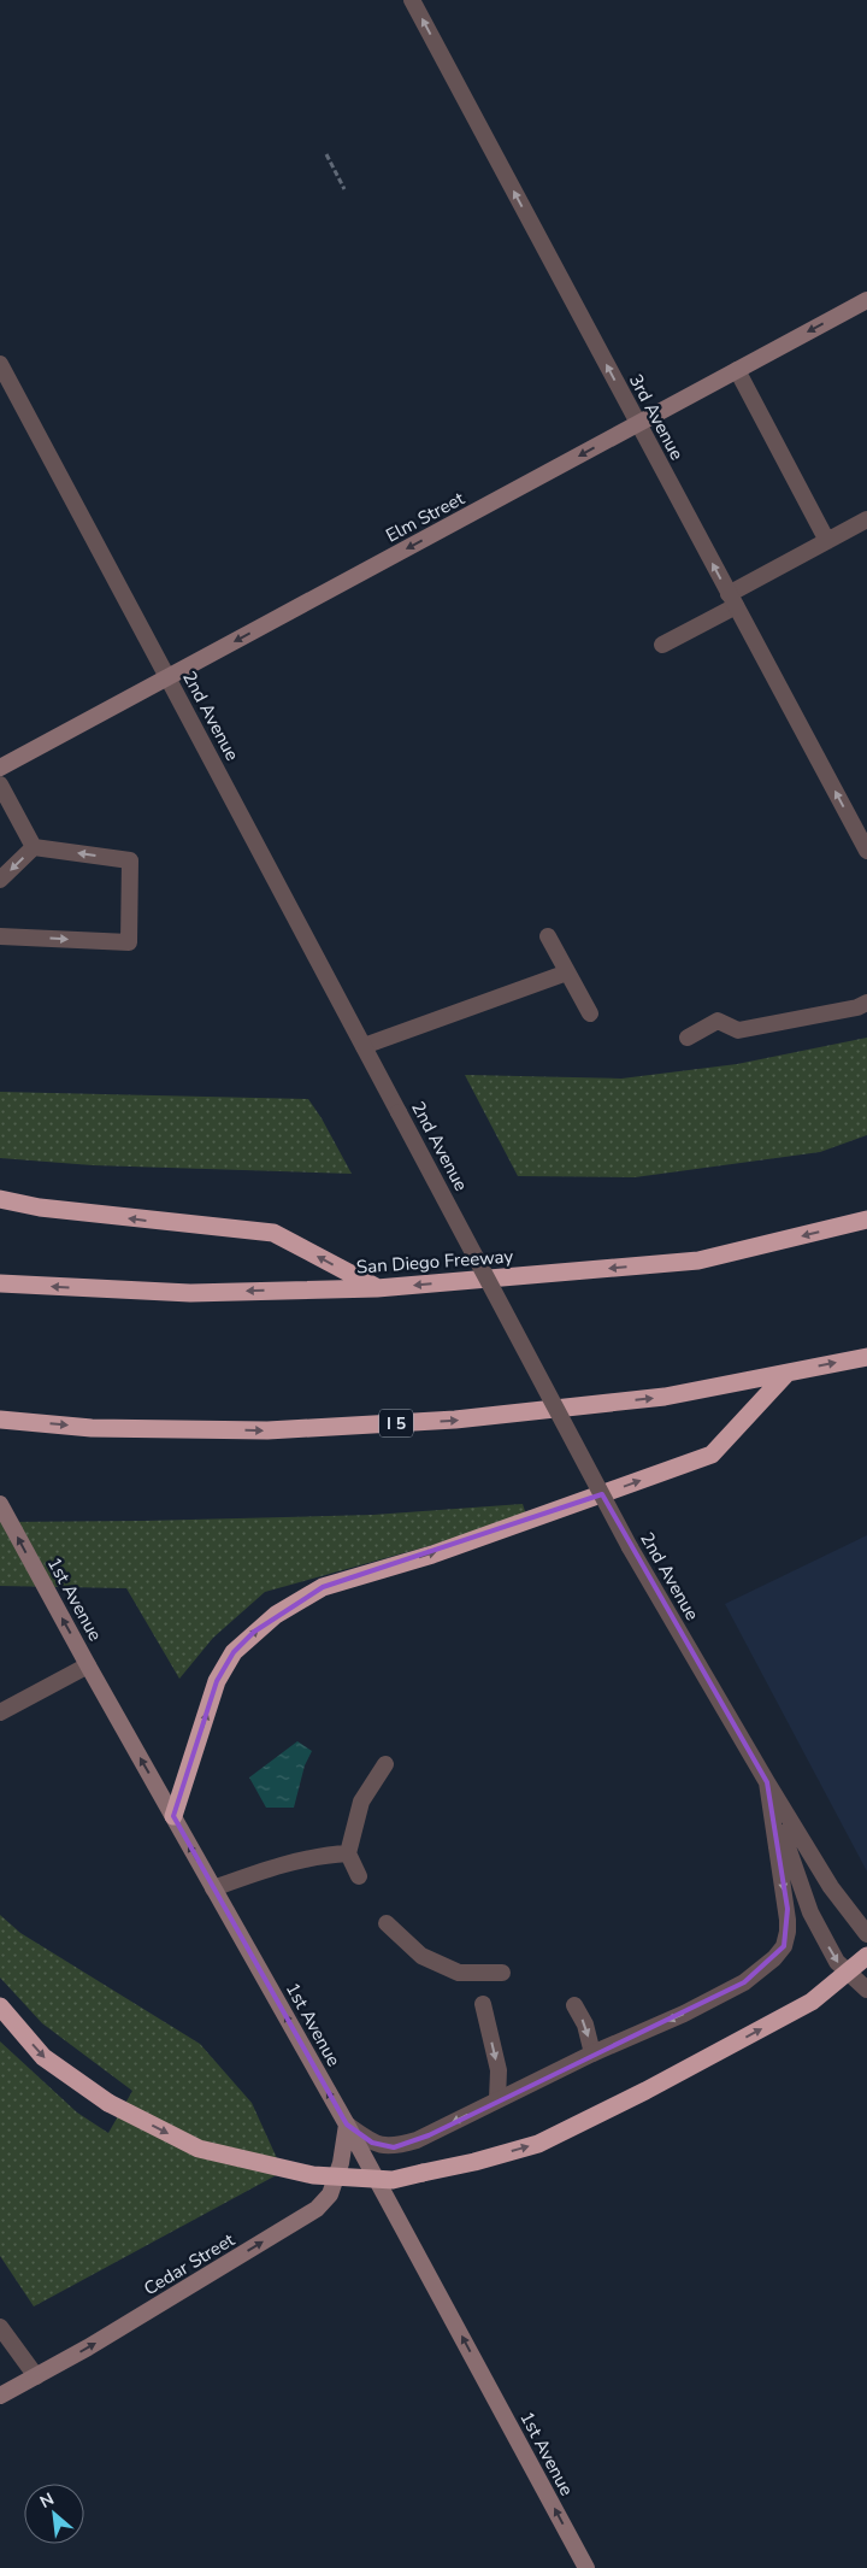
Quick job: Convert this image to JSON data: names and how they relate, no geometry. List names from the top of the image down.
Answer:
{
  "streets": {
    "highway": ["San Diego Freeway", "I 5"],
    "main road": ["Elm Street", "1st Avenue", "Cedar Street"],
    "street": ["3rd Avenue", "2nd Avenue"]
  },
  "crossings": [
    ["3rd Avenue", "Elm Street"],
    ["Elm Street", "2nd Avenue"],
    ["1st Avenue", "Cedar Street"]
  ],
  "one_way": [
    "3rd Avenue",
    "Elm Street",
    "1st Avenue",
    "Cedar Street"
  ],
  "north": "top left"
}
